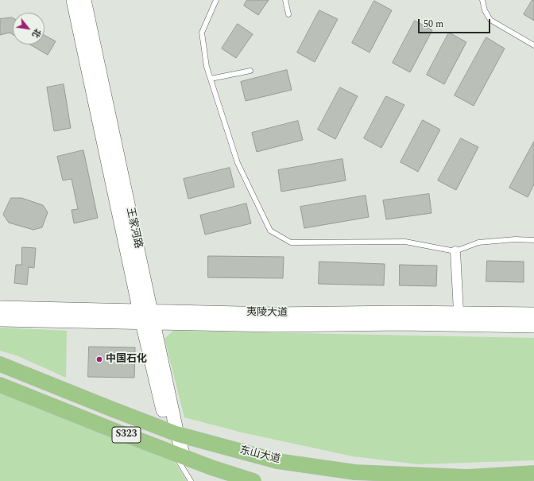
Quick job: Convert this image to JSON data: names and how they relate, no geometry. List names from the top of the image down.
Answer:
{
  "streets": {
    "main road": [
      "王家河路",
      "夷陵大道",
      "S323",
      "东山大道"
    ]
  },
  "crossings": [
    ["王家河路", "夷陵大道"],
    ["王家河路", "S323"],
    ["王家河路", "东山大道"]
  ],
  "places": ["中国石化"],
  "scale_bar": "50 m",
  "north": "bottom right"
}
